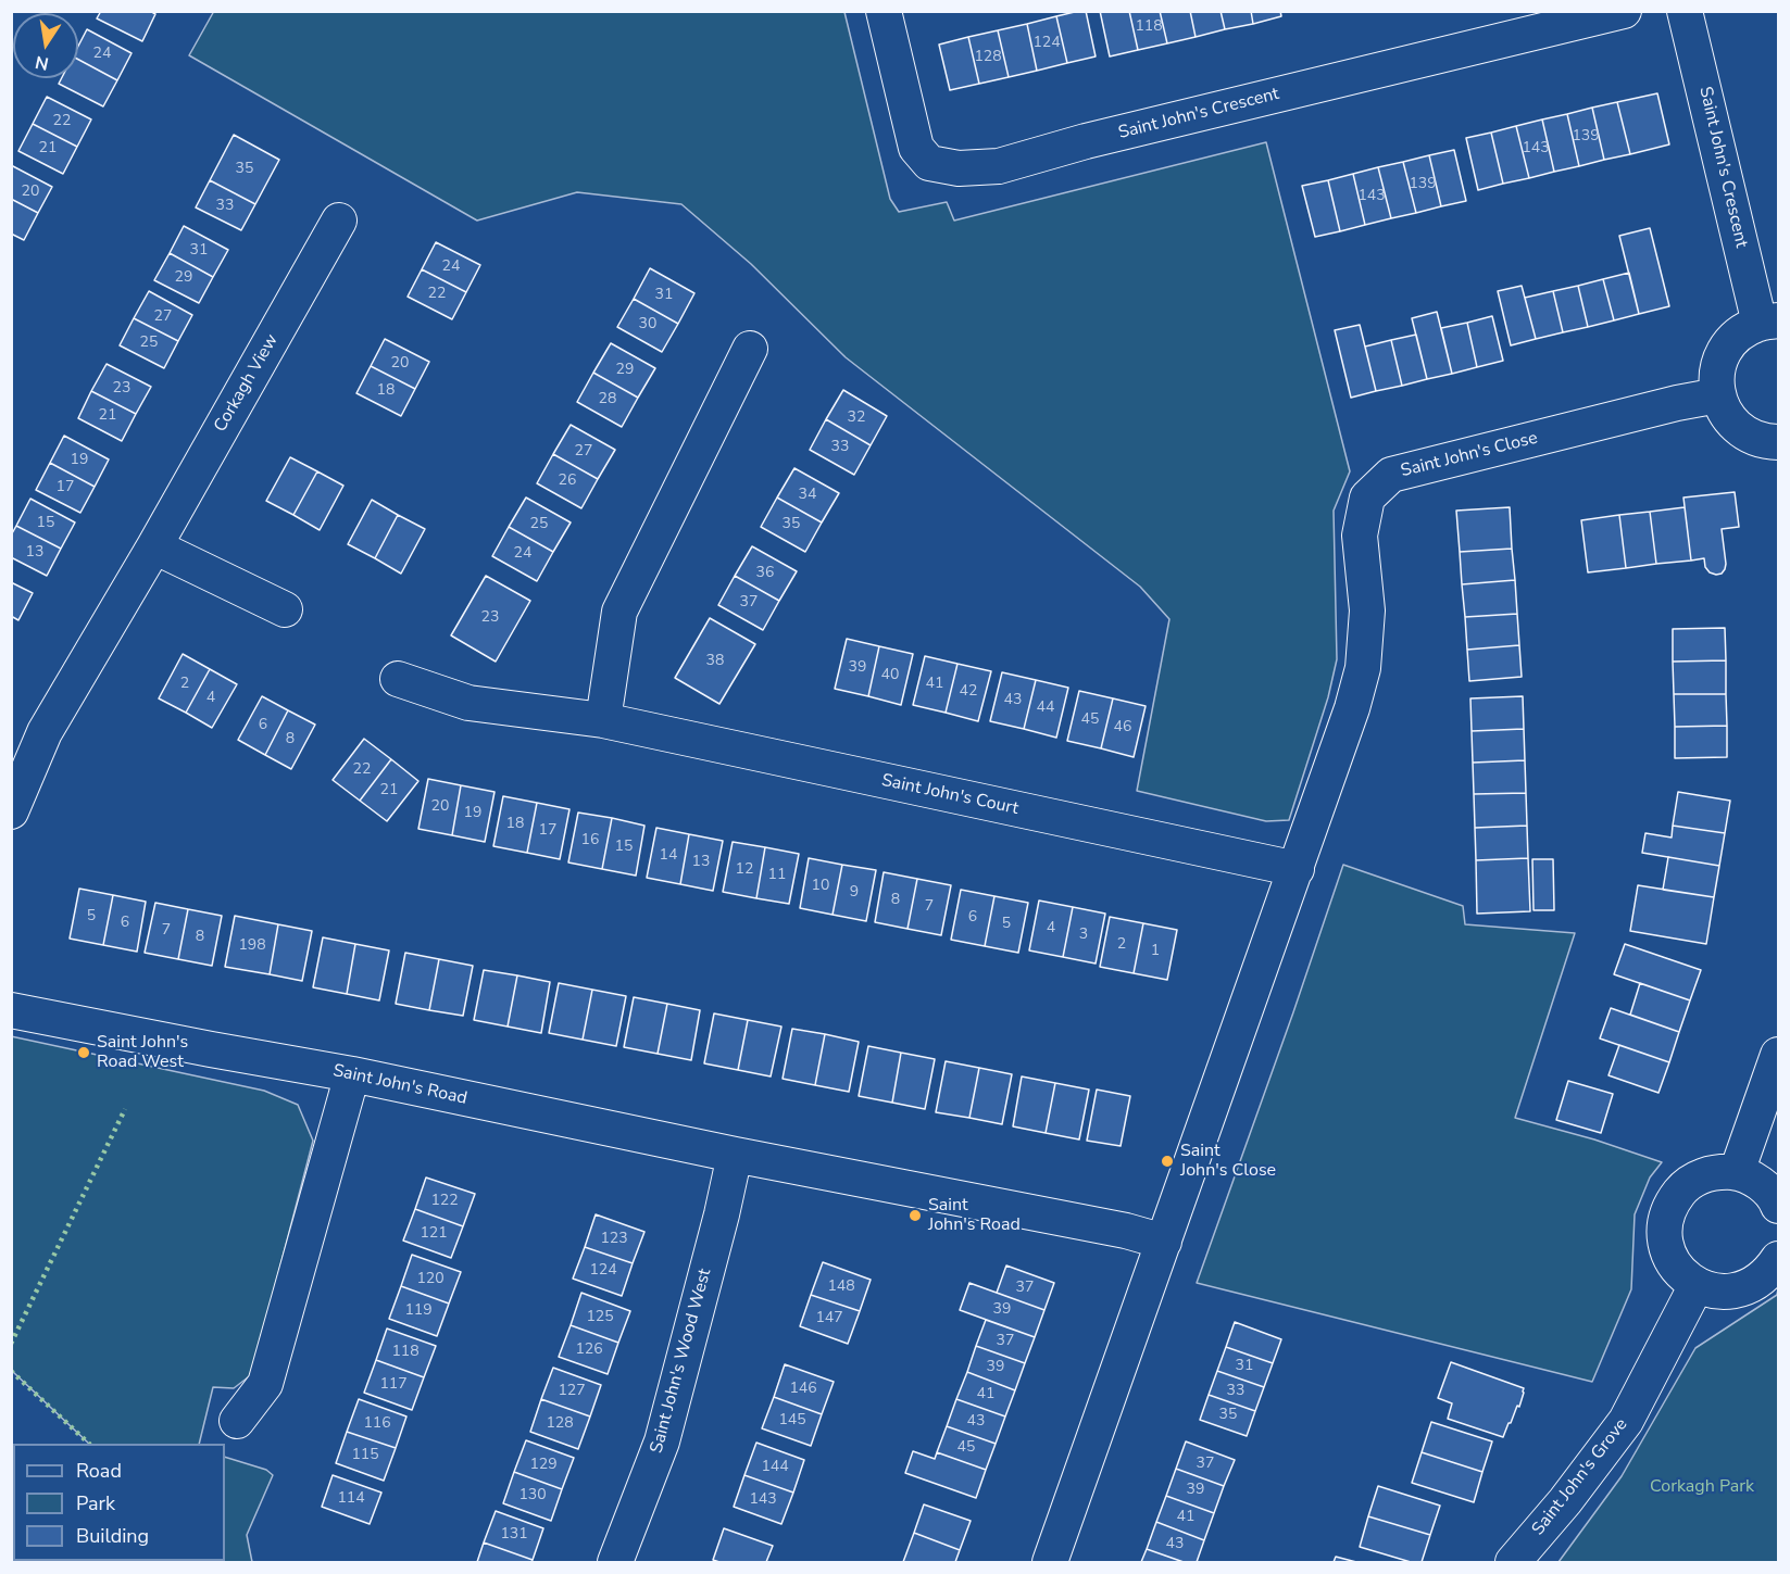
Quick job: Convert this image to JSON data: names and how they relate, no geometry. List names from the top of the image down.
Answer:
{
  "streets": {
    "street": [
      "Saint John's Crescent",
      "Corkagh View",
      "Saint John's Close",
      "Saint John's Court",
      "Saint John's Road",
      "Saint John's Wood West",
      "Saint John's Grove"
    ]
  },
  "crossings": [
    ["Saint John's Close", "Saint John's Court"],
    ["Saint John's Close", "Saint John's Road"],
    ["Saint John's Road", "Saint John's Wood West"]
  ],
  "parks": ["Corkagh Park"],
  "places": ["Saint John's Road West", "Saint John's Close", "Saint John's Road"],
  "house_numbers": [
    "118",
    "124",
    "24",
    "128",
    "22",
    "139",
    "21",
    "143",
    "35",
    "139",
    "20",
    "143",
    "33",
    "31",
    "24",
    "29",
    "22",
    "31",
    "27",
    "30",
    "25",
    "20",
    "29",
    "23",
    "18",
    "28",
    "21",
    "32",
    "33",
    "27",
    "19",
    "26",
    "17",
    "34",
    "15",
    "25",
    "35",
    "13",
    "24",
    "36",
    "37",
    "23",
    "38",
    "39",
    "40",
    "2",
    "41",
    "42",
    "4",
    "43",
    "44",
    "45",
    "6",
    "46",
    "8",
    "22",
    "21",
    "20",
    "19",
    "18",
    "17",
    "16",
    "15",
    "14",
    "13",
    "12",
    "11",
    "10",
    "9",
    "8",
    "7",
    "5",
    "6",
    "6",
    "5",
    "4",
    "7",
    "3",
    "8",
    "2",
    "198",
    "1",
    "122",
    "121",
    "123",
    "124",
    "120",
    "148",
    "37",
    "39",
    "119",
    "125",
    "147",
    "37",
    "126",
    "118",
    "31",
    "39",
    "117",
    "146",
    "127",
    "33",
    "41",
    "35",
    "145",
    "43",
    "116",
    "128",
    "45",
    "115",
    "37",
    "129",
    "144",
    "39",
    "130",
    "114",
    "143",
    "41",
    "131",
    "43"
  ],
  "legend": ["Road", "Park", "Building"],
  "north": "bottom"
}
